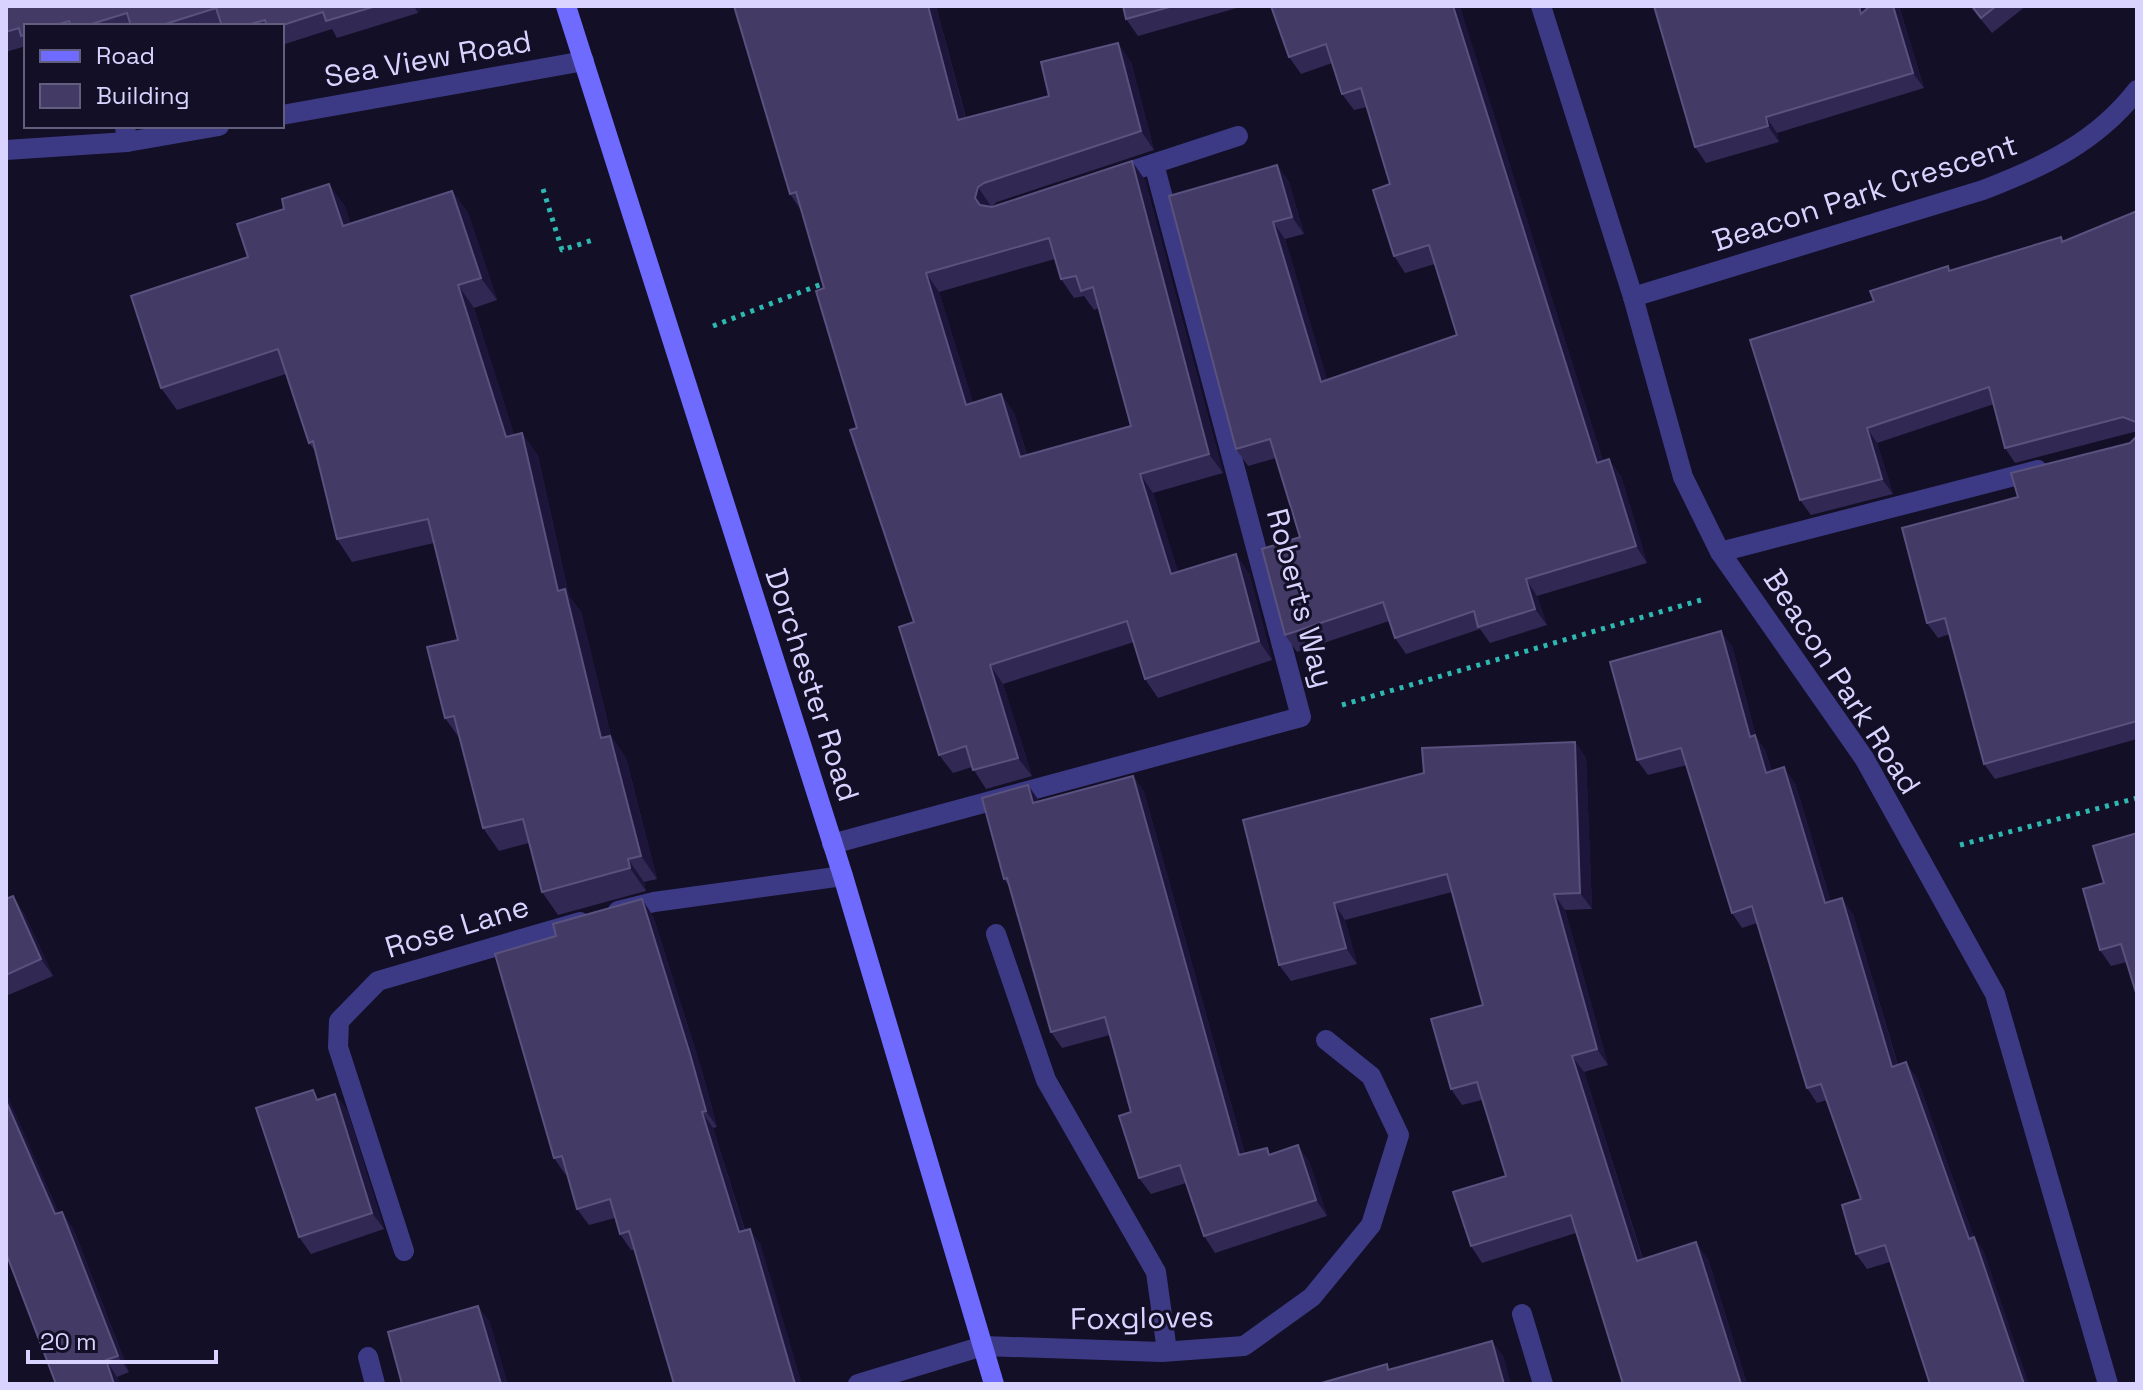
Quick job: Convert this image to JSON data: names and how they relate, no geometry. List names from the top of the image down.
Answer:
{
  "streets": {
    "main road": ["Dorchester Road"],
    "street": [
      "Sea View Road",
      "Beacon Park Crescent",
      "Roberts Way",
      "Beacon Park Road",
      "Rose Lane",
      "Foxgloves"
    ]
  },
  "crossings": [
    ["Sea View Road", "Dorchester Road"],
    ["Beacon Park Crescent", "Beacon Park Road"],
    ["Roberts Way", "Dorchester Road"],
    ["Dorchester Road", "Rose Lane"],
    ["Dorchester Road", "Foxgloves"]
  ],
  "legend": ["Road", "Building"],
  "scale_bar": "20 m"
}
